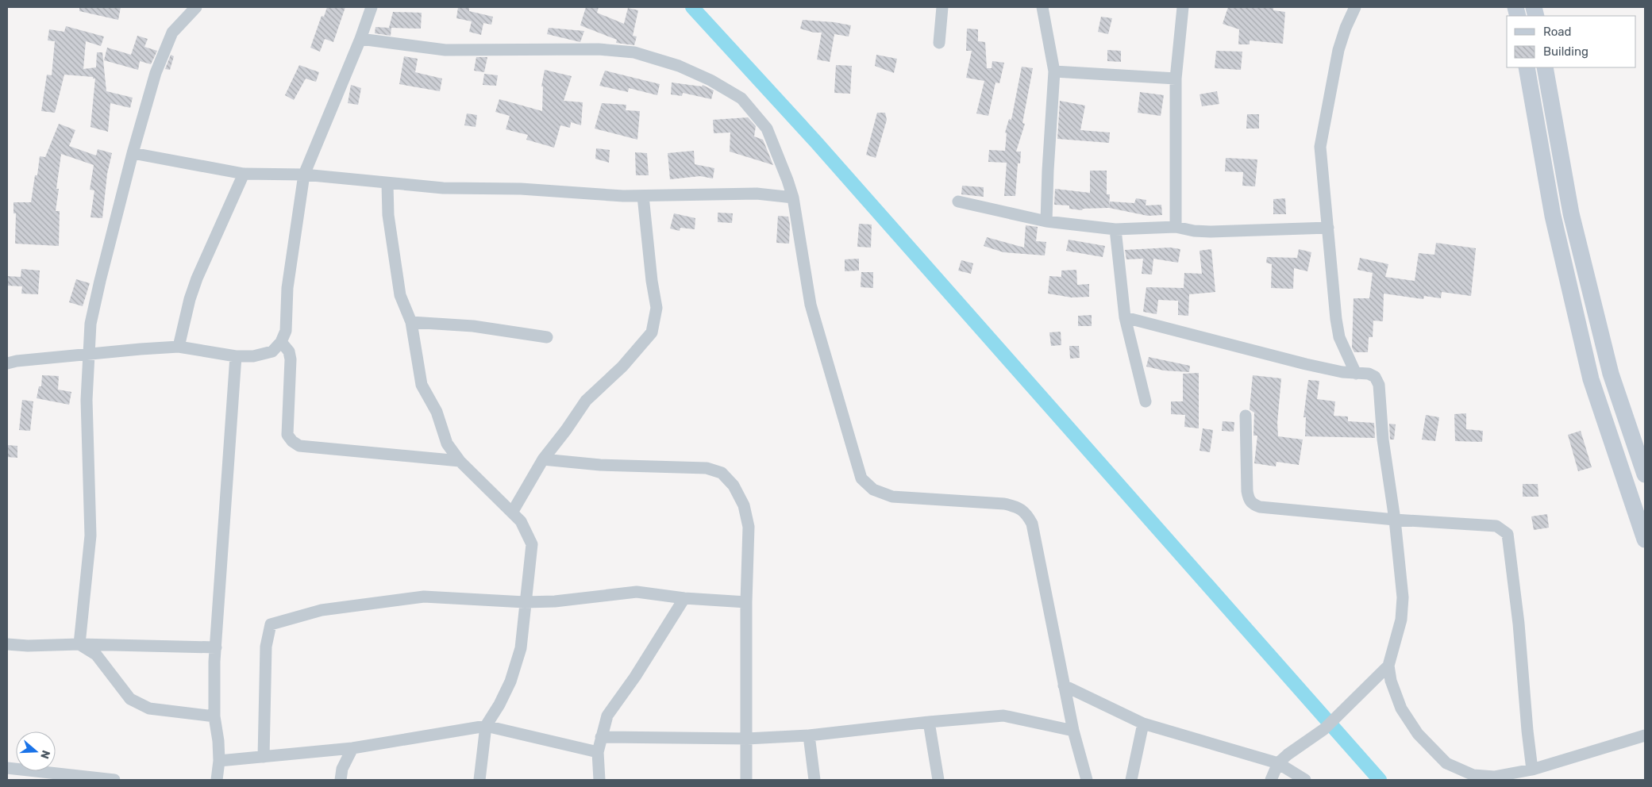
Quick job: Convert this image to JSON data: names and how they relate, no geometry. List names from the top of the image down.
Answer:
{
  "legend": ["Road", "Building"],
  "north": "right"
}
